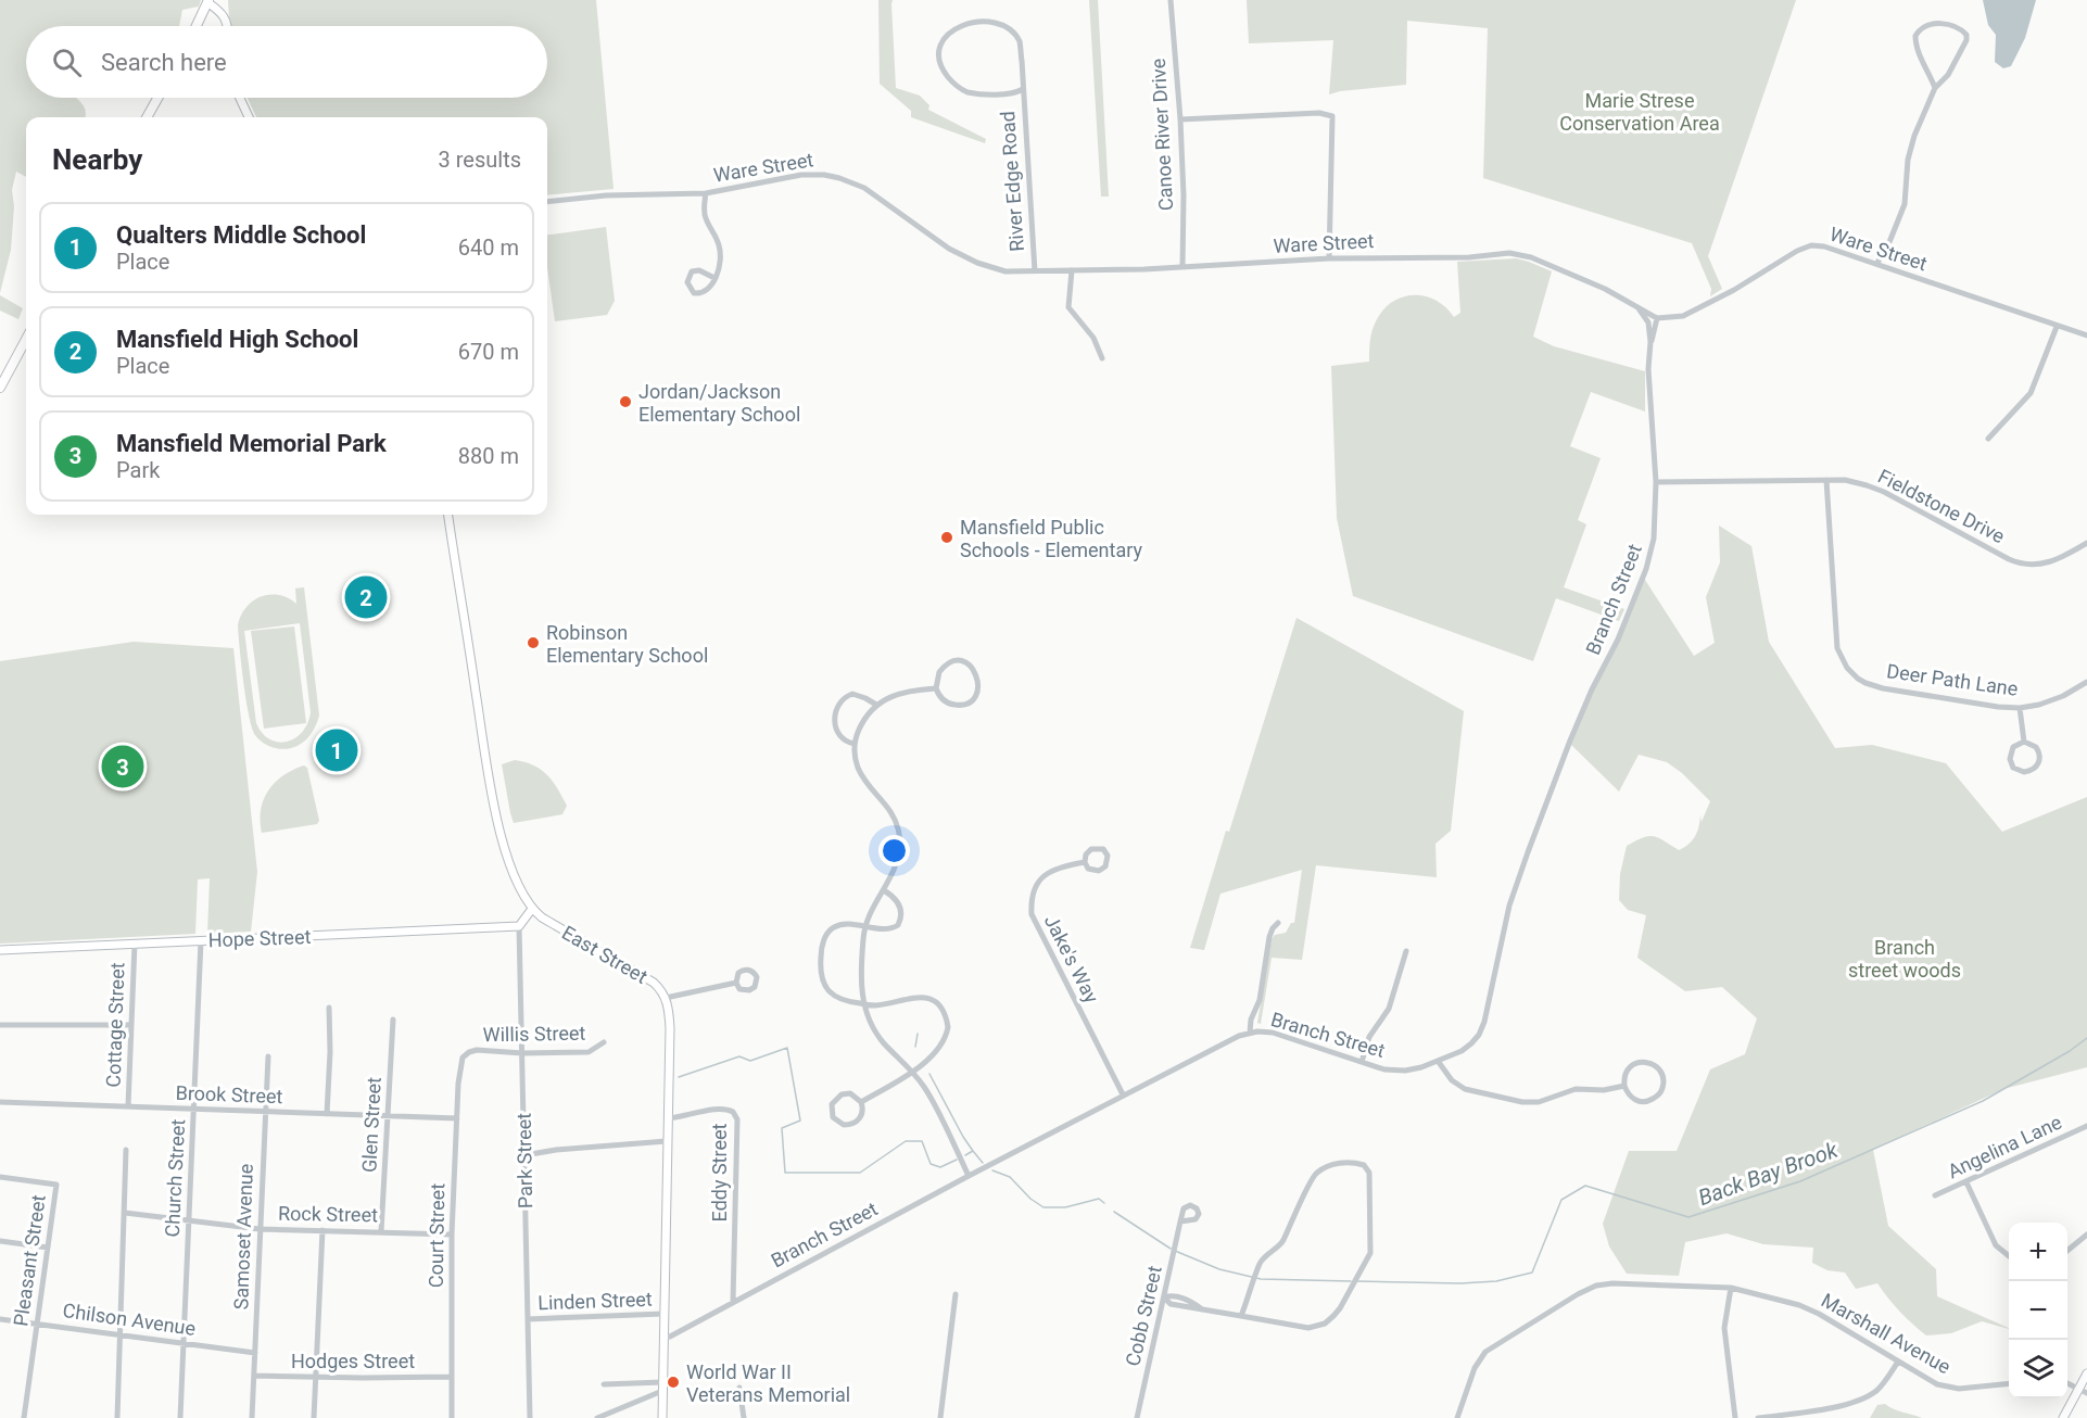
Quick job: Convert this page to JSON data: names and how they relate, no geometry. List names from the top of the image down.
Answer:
{
  "streets": {
    "main road": ["Hope Street", "East Street"],
    "street": [
      "Canoe River Drive",
      "Ware Street",
      "River Edge Road",
      "Fieldstone Drive",
      "Branch Street",
      "Deer Path Lane",
      "Jake's Way",
      "Cottage Street",
      "Willis Street",
      "Brook Street",
      "Glen Street",
      "Angelina Lane",
      "Park Street",
      "Eddy Street",
      "Church Street",
      "Rock Street",
      "Court Street",
      "Samoset Avenue",
      "Pleasant Street",
      "Linden Street",
      "Cobb Street",
      "Chilson Avenue",
      "Marshall Avenue",
      "Hodges Street"
    ]
  },
  "crossings": [
    ["Canoe River Drive", "Ware Street"],
    ["Ware Street", "River Edge Road"],
    ["Ware Street", "Branch Street"],
    ["Fieldstone Drive", "Branch Street"],
    ["Fieldstone Drive", "Deer Path Lane"],
    ["Branch Street", "East Street"],
    ["Branch Street", "Jake's Way"],
    ["Branch Street", "Eddy Street"],
    ["Hope Street", "Cottage Street"],
    ["Hope Street", "Park Street"],
    ["Hope Street", "Church Street"],
    ["East Street", "Eddy Street"],
    ["East Street", "Linden Street"],
    ["Cottage Street", "Brook Street"],
    ["Willis Street", "Park Street"],
    ["Willis Street", "Court Street"],
    ["Brook Street", "Glen Street"],
    ["Brook Street", "Church Street"],
    ["Brook Street", "Court Street"],
    ["Brook Street", "Samoset Avenue"],
    ["Glen Street", "Rock Street"],
    ["Park Street", "Linden Street"],
    ["Church Street", "Rock Street"],
    ["Church Street", "Chilson Avenue"],
    ["Rock Street", "Court Street"],
    ["Rock Street", "Samoset Avenue"],
    ["Court Street", "Hodges Street"],
    ["Samoset Avenue", "Chilson Avenue"],
    ["Samoset Avenue", "Hodges Street"],
    ["Pleasant Street", "Chilson Avenue"]
  ],
  "water": ["Back Bay Brook"],
  "parks": ["Marie Strese Conservation Area", "Branch street woods"],
  "places": [
    "Jordan/Jackson Elementary School",
    "Mansfield Public Schools - Elementary",
    "Robinson Elementary School",
    "World War II Veterans Memorial"
  ],
  "page": {
    "search": "Search here",
    "heading": ["Nearby", "3 results"],
    "list": [
      {
        "mark": "1",
        "name": "Qualters Middle School",
        "note": "Place",
        "value": "640 m"
      },
      {
        "mark": "2",
        "name": "Mansfield High School",
        "note": "Place",
        "value": "670 m"
      },
      {
        "mark": "3",
        "name": "Mansfield Memorial Park",
        "note": "Park",
        "value": "880 m"
      }
    ],
    "pins": ["2", "1", "3"],
    "map_buttons": ["+", "−"]
  }
}
